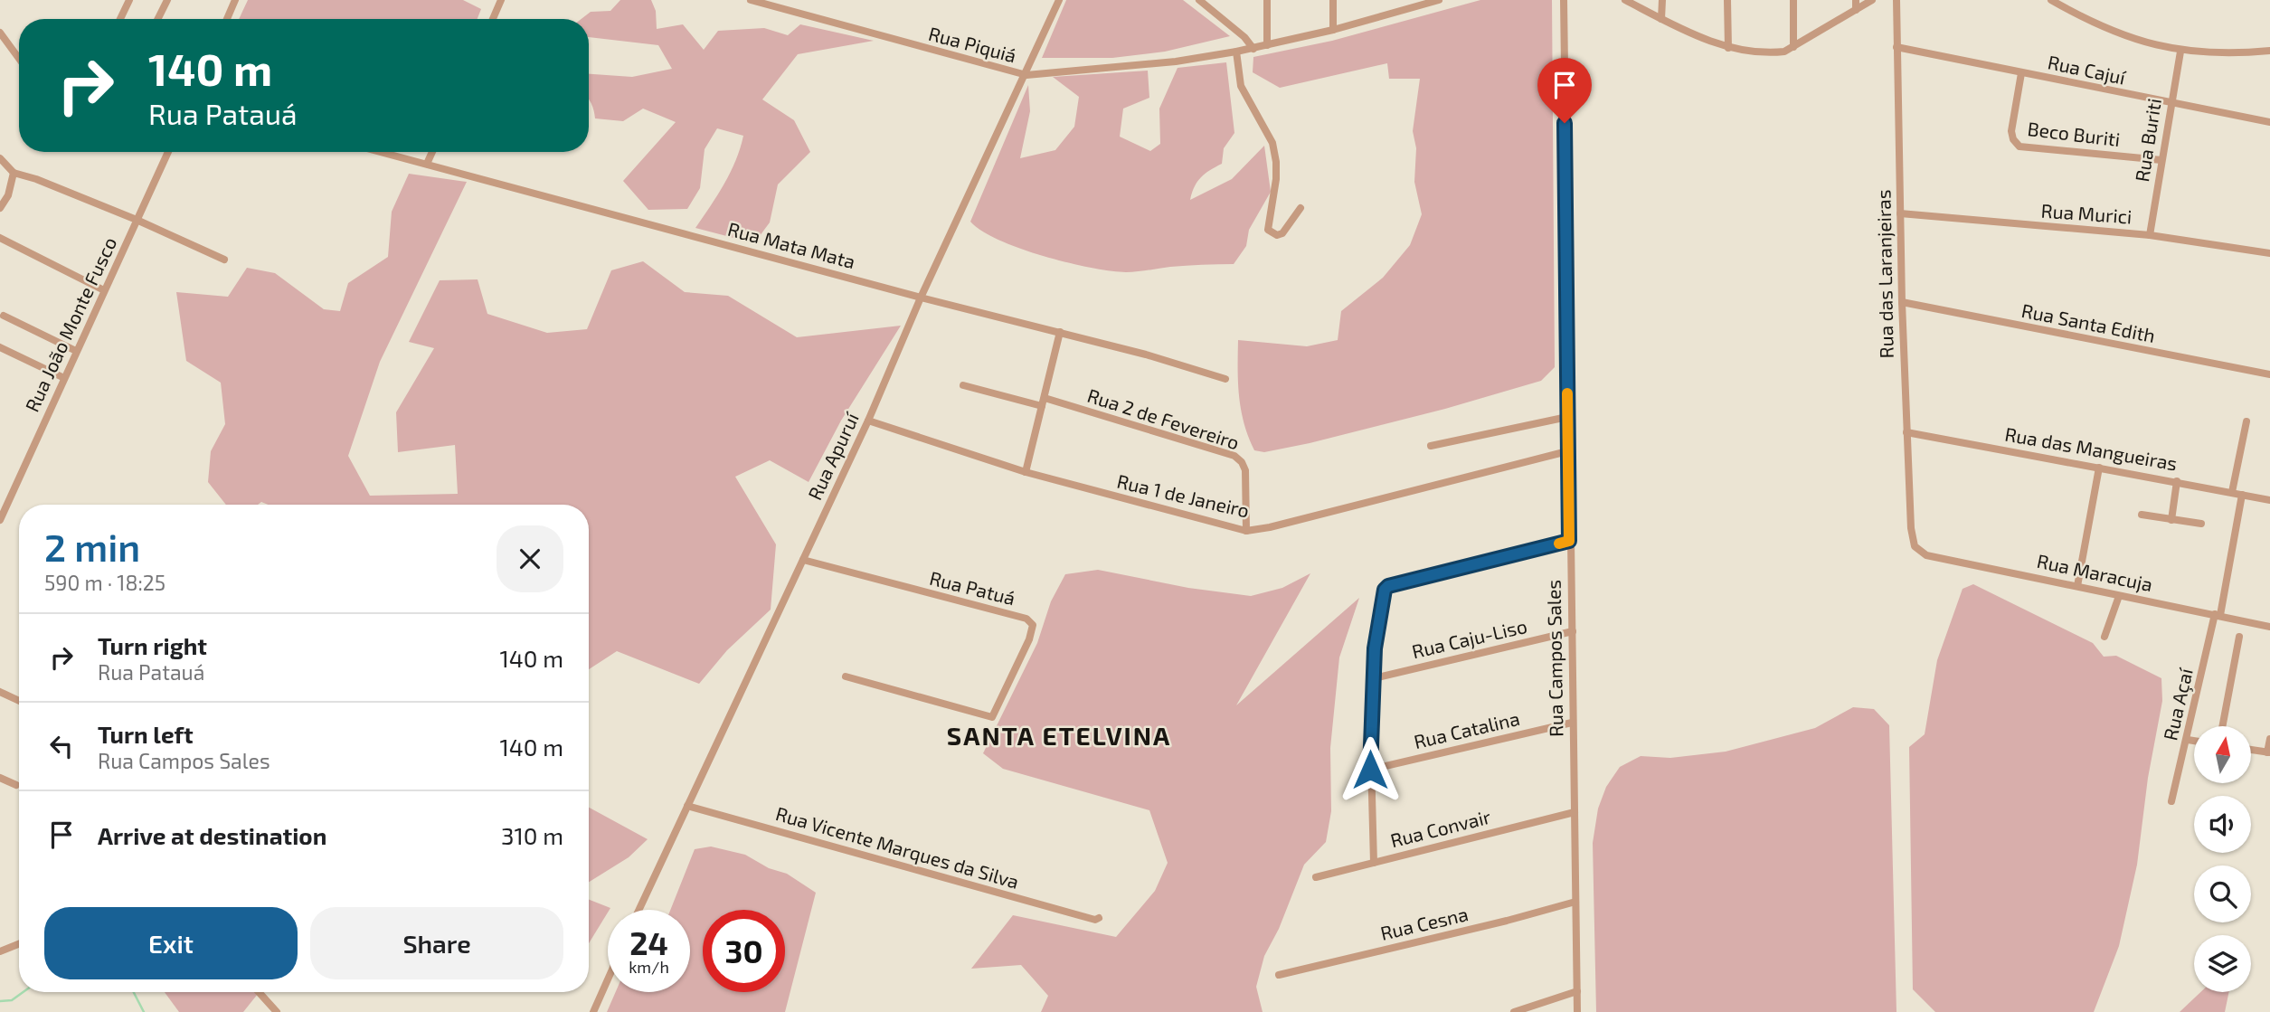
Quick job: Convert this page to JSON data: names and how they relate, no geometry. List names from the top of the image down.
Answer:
{
  "streets": {
    "street": [
      "Rua Piquiá",
      "Rua Cajuí",
      "Beco Buriti",
      "Rua Buriti",
      "Rua Murici",
      "Rua Mata Mata",
      "Rua das Laranjeiras",
      "Rua Santa Edith",
      "Rua João Monte Fusco",
      "Rua 2 de Fevereiro",
      "Rua das Mangueiras",
      "Rua Apuruí",
      "Rua 1 de Janeiro",
      "Rua Maracuja",
      "Rua Patuá",
      "Rua Caju-Liso",
      "Rua Campos Sales",
      "Rua Açaí",
      "Rua Catalina",
      "Rua Convair",
      "Rua Vicente Marques da Silva",
      "Rua Cesna"
    ]
  },
  "crossings": [
    ["Rua Piquiá", "Rua Apuruí"],
    ["Rua Cajuí", "Beco Buriti"],
    ["Rua Cajuí", "Rua Buriti"],
    ["Rua Cajuí", "Rua das Laranjeiras"],
    ["Beco Buriti", "Rua Buriti"],
    ["Rua Buriti", "Rua Murici"],
    ["Rua Murici", "Rua das Laranjeiras"],
    ["Rua Mata Mata", "Rua Apuruí"],
    ["Rua das Laranjeiras", "Rua Santa Edith"],
    ["Rua das Laranjeiras", "Rua das Mangueiras"],
    ["Rua das Laranjeiras", "Rua Maracuja"],
    ["Rua 2 de Fevereiro", "Rua 1 de Janeiro"],
    ["Rua das Mangueiras", "Rua Açaí"],
    ["Rua Apuruí", "Rua 1 de Janeiro"],
    ["Rua Apuruí", "Rua Patuá"],
    ["Rua Apuruí", "Rua Vicente Marques da Silva"],
    ["Rua 1 de Janeiro", "Rua Campos Sales"],
    ["Rua Maracuja", "Rua Açaí"],
    ["Rua Caju-Liso", "Rua Campos Sales"],
    ["Rua Campos Sales", "Rua Catalina"],
    ["Rua Campos Sales", "Rua Convair"],
    ["Rua Campos Sales", "Rua Cesna"]
  ],
  "districts": ["SANTA ETELVINA"],
  "north": "top",
  "page": {
    "turn": ["140 m", "Rua Patauá"],
    "heading": ["2 min", "590 m · 18:25"],
    "list": [
      {
        "name": "Turn right",
        "note": "Rua Patauá",
        "value": "140 m"
      },
      {
        "name": "Turn left",
        "note": "Rua Campos Sales",
        "value": "140 m"
      },
      {
        "name": "Arrive at destination",
        "value": "310 m"
      }
    ],
    "buttons": ["Exit", "Share"],
    "speed": "24 km/h",
    "limit": "30"
  }
}
